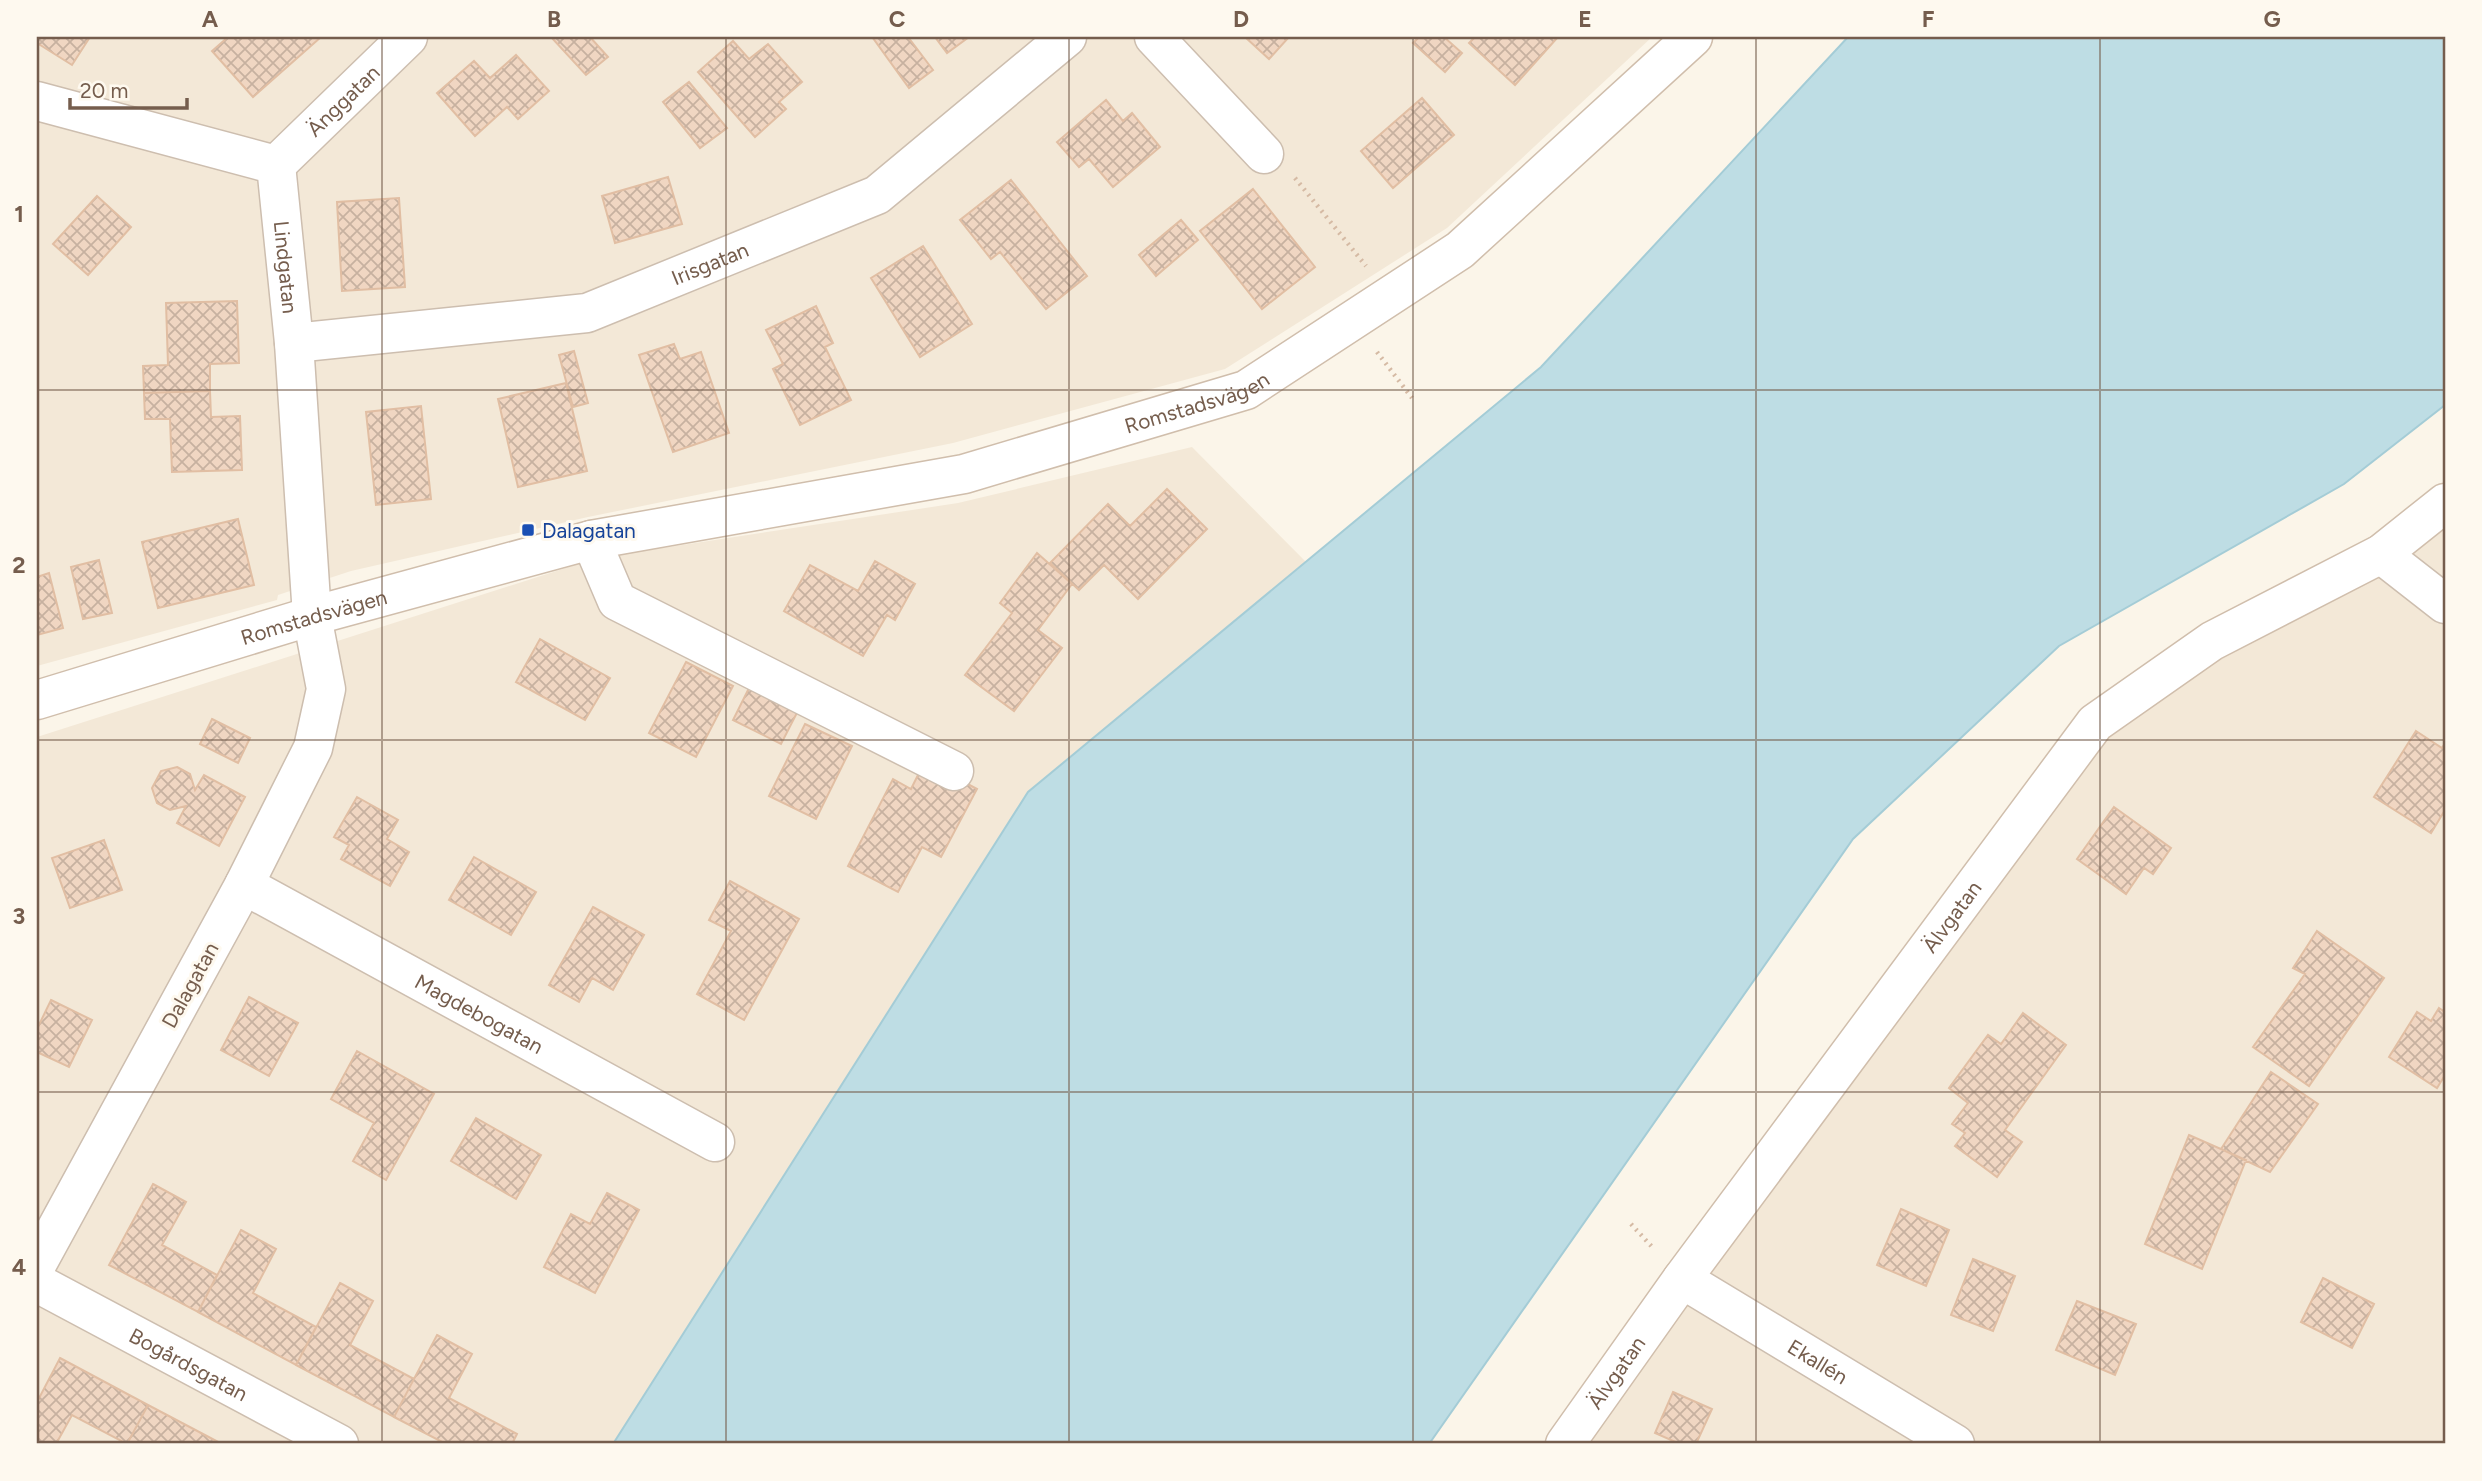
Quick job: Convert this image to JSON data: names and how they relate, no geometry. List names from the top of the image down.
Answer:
{
  "streets": {
    "street": [
      "Änggatan",
      "Irisgatan",
      "Lindgatan",
      "Romstadsvägen",
      "Älvgatan",
      "Dalagatan",
      "Magdebogatan",
      "Ekallén",
      "Bogårdsgatan"
    ]
  },
  "crossings": [
    ["Änggatan", "Lindgatan"],
    ["Irisgatan", "Lindgatan"],
    ["Lindgatan", "Romstadsvägen"],
    ["Lindgatan", "Dalagatan"],
    ["Romstadsvägen", "Dalagatan"],
    ["Älvgatan", "Ekallén"],
    ["Dalagatan", "Magdebogatan"]
  ],
  "places": {
    "transit": ["Dalagatan"]
  },
  "scale_bar": "20 m",
  "grid": {
    "columns": [
      "A",
      "B",
      "C",
      "D",
      "E",
      "F",
      "G"
    ],
    "rows": [
      "1",
      "2",
      "3",
      "4"
    ]
  }
}
